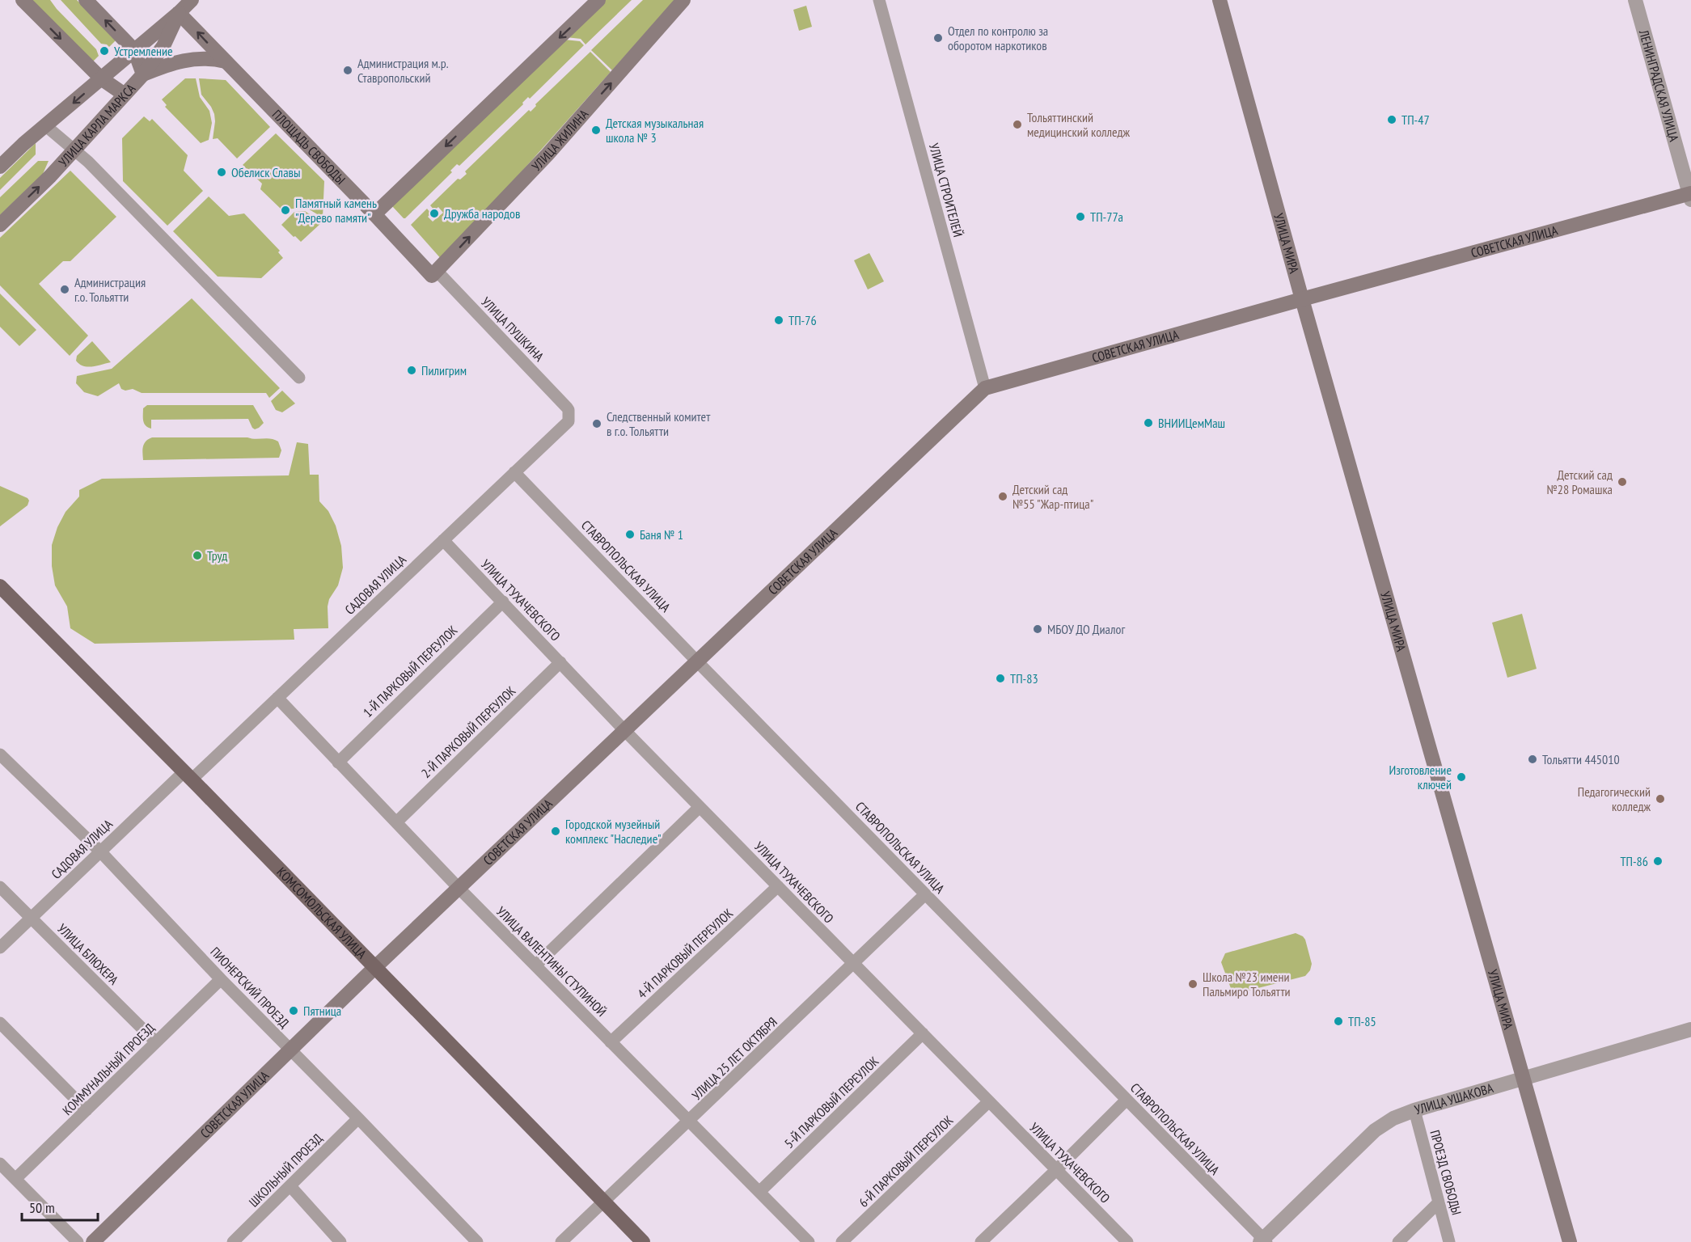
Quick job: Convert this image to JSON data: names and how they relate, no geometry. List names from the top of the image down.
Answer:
{
  "streets": {
    "main road": [
      "УЛИЦА КАРЛА МАРКСА",
      "УЛИЦА ЖИЛИНА",
      "ПЛОЩАДЬ СВОБОДЫ",
      "СОВЕТСКАЯ УЛИЦА",
      "УЛИЦА МИРА",
      "КОМСОМОЛЬСКАЯ УЛИЦА"
    ],
    "street": [
      "ЛЕНИНГРАДСКАЯ УЛИЦА",
      "УЛИЦА СТРОИТЕЛЕЙ",
      "УЛИЦА ПУШКИНА",
      "СТАВРОПОЛЬСКАЯ УЛИЦА",
      "САДОВАЯ УЛИЦА",
      "УЛИЦА ТУХАЧЕВСКОГО",
      "1-Й ПАРКОВЫЙ ПЕРЕУЛОК",
      "2-Й ПАРКОВЫЙ ПЕРЕУЛОК",
      "4-Й ПАРКОВЫЙ ПЕРЕУЛОК",
      "УЛИЦА БЛЮХЕРА",
      "УЛИЦА ВАЛЕНТИНЫ СТУПИНОЙ",
      "ПИОНЕРСКИЙ ПРОЕЗД",
      "УЛИЦА 25 ЛЕТ ОКТЯБРЯ",
      "КОММУНАЛЬНЫЙ ПРОЕЗД",
      "УЛИЦА УШАКОВА",
      "5-Й ПАРКОВЫЙ ПЕРЕУЛОК",
      "6-Й ПАРКОВЫЙ ПЕРЕУЛОК",
      "ШКОЛЬНЫЙ ПРОЕЗД",
      "ПРОЕЗД СВОБОДЫ"
    ]
  },
  "crossings": [
    ["ЛЕНИНГРАДСКАЯ УЛИЦА", "СОВЕТСКАЯ УЛИЦА"],
    ["УЛИЦА КАРЛА МАРКСА", "ПЛОЩАДЬ СВОБОДЫ"],
    ["УЛИЦА ЖИЛИНА", "ПЛОЩАДЬ СВОБОДЫ"],
    ["УЛИЦА ЖИЛИНА", "УЛИЦА ПУШКИНА"],
    ["ПЛОЩАДЬ СВОБОДЫ", "УЛИЦА ПУШКИНА"],
    ["УЛИЦА СТРОИТЕЛЕЙ", "СОВЕТСКАЯ УЛИЦА"],
    ["СОВЕТСКАЯ УЛИЦА", "УЛИЦА МИРА"],
    ["СОВЕТСКАЯ УЛИЦА", "СТАВРОПОЛЬСКАЯ УЛИЦА"],
    ["СОВЕТСКАЯ УЛИЦА", "УЛИЦА ТУХАЧЕВСКОГО"],
    ["СОВЕТСКАЯ УЛИЦА", "КОМСОМОЛЬСКАЯ УЛИЦА"],
    ["СОВЕТСКАЯ УЛИЦА", "УЛИЦА ВАЛЕНТИНЫ СТУПИНОЙ"],
    ["СОВЕТСКАЯ УЛИЦА", "ПИОНЕРСКИЙ ПРОЕЗД"],
    ["УЛИЦА МИРА", "УЛИЦА УШАКОВА"],
    ["УЛИЦА ПУШКИНА", "САДОВАЯ УЛИЦА"],
    ["СТАВРОПОЛЬСКАЯ УЛИЦА", "САДОВАЯ УЛИЦА"],
    ["СТАВРОПОЛЬСКАЯ УЛИЦА", "УЛИЦА 25 ЛЕТ ОКТЯБРЯ"],
    ["СТАВРОПОЛЬСКАЯ УЛИЦА", "УЛИЦА УШАКОВА"],
    ["САДОВАЯ УЛИЦА", "УЛИЦА ТУХАЧЕВСКОГО"],
    ["САДОВАЯ УЛИЦА", "КОМСОМОЛЬСКАЯ УЛИЦА"],
    ["САДОВАЯ УЛИЦА", "УЛИЦА БЛЮХЕРА"],
    ["САДОВАЯ УЛИЦА", "УЛИЦА ВАЛЕНТИНЫ СТУПИНОЙ"],
    ["САДОВАЯ УЛИЦА", "ПИОНЕРСКИЙ ПРОЕЗД"],
    ["УЛИЦА ТУХАЧЕВСКОГО", "1-Й ПАРКОВЫЙ ПЕРЕУЛОК"],
    ["УЛИЦА ТУХАЧЕВСКОГО", "2-Й ПАРКОВЫЙ ПЕРЕУЛОК"],
    ["УЛИЦА ТУХАЧЕВСКОГО", "4-Й ПАРКОВЫЙ ПЕРЕУЛОК"],
    ["УЛИЦА ТУХАЧЕВСКОГО", "УЛИЦА 25 ЛЕТ ОКТЯБРЯ"],
    ["УЛИЦА ТУХАЧЕВСКОГО", "5-Й ПАРКОВЫЙ ПЕРЕУЛОК"],
    ["УЛИЦА ТУХАЧЕВСКОГО", "6-Й ПАРКОВЫЙ ПЕРЕУЛОК"],
    ["1-Й ПАРКОВЫЙ ПЕРЕУЛОК", "УЛИЦА ВАЛЕНТИНЫ СТУПИНОЙ"],
    ["2-Й ПАРКОВЫЙ ПЕРЕУЛОК", "УЛИЦА ВАЛЕНТИНЫ СТУПИНОЙ"],
    ["КОМСОМОЛЬСКАЯ УЛИЦА", "УЛИЦА 25 ЛЕТ ОКТЯБРЯ"],
    ["4-Й ПАРКОВЫЙ ПЕРЕУЛОК", "УЛИЦА ВАЛЕНТИНЫ СТУПИНОЙ"],
    ["УЛИЦА БЛЮХЕРА", "КОММУНАЛЬНЫЙ ПРОЕЗД"],
    ["УЛИЦА ВАЛЕНТИНЫ СТУПИНОЙ", "УЛИЦА 25 ЛЕТ ОКТЯБРЯ"],
    ["УЛИЦА ВАЛЕНТИНЫ СТУПИНОЙ", "5-Й ПАРКОВЫЙ ПЕРЕУЛОК"],
    ["ПИОНЕРСКИЙ ПРОЕЗД", "КОММУНАЛЬНЫЙ ПРОЕЗД"],
    ["ПИОНЕРСКИЙ ПРОЕЗД", "ШКОЛЬНЫЙ ПРОЕЗД"],
    ["УЛИЦА УШАКОВА", "ПРОЕЗД СВОБОДЫ"]
  ],
  "places": [
    "Отдел по контролю за оборотом наркотиков",
    "Устремление",
    "Администрация м.р. Ставропольский",
    "ТП-47",
    "Тольяттинский медицинский колледж",
    "Детская музыкальная школа № 3",
    "Обелиск Славы",
    "Памятный камень \"Дерево памяти\"",
    "Дружба народов",
    "ТП-77а",
    "Администрация г.о. Тольятти",
    "ТП-76",
    "Пилигрим",
    "ВНИИЦемМаш",
    "Следственный комитет в г.о. Тольятти",
    "Детский сад №28 Ромашка",
    "Детский сад №55 \"Жар-птица\"",
    "Баня № 1",
    "Труд",
    "МБОУ ДО Диалог",
    "ТП-83",
    "Тольятти 445010",
    "Изготовление ключей",
    "Педагогический колледж",
    "Городской музейный комплекс \"Наследие\"",
    "ТП-86",
    "Школа №23 имени Пальмиро Тольятти",
    "Пятница",
    "ТП-85"
  ],
  "scale_bar": "50 m"
}
